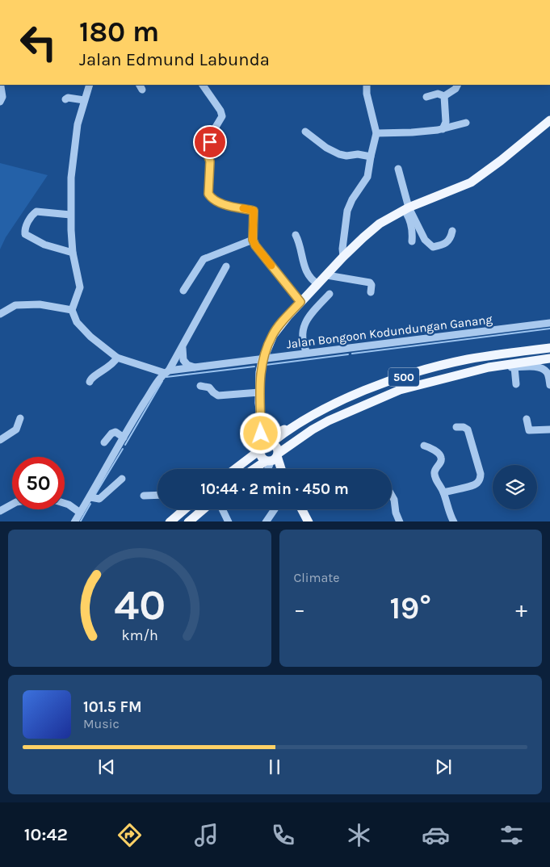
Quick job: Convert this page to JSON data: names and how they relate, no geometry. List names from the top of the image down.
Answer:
{
  "streets": {
    "main road": ["500"],
    "street": ["Jalan Bongoon Kodundungan Ganang"]
  },
  "page": {
    "turn": ["180 m", "Jalan Edmund Labunda"],
    "limit": "50",
    "trip": "10:44 · 2 min · 450 m",
    "tile": "Climate",
    "heat": ["−", "19°", "+"],
    "song": ["101.5 FM", "Music"],
    "tabs": "10:42",
    "gauge": ["40", "km/h"]
  }
}
